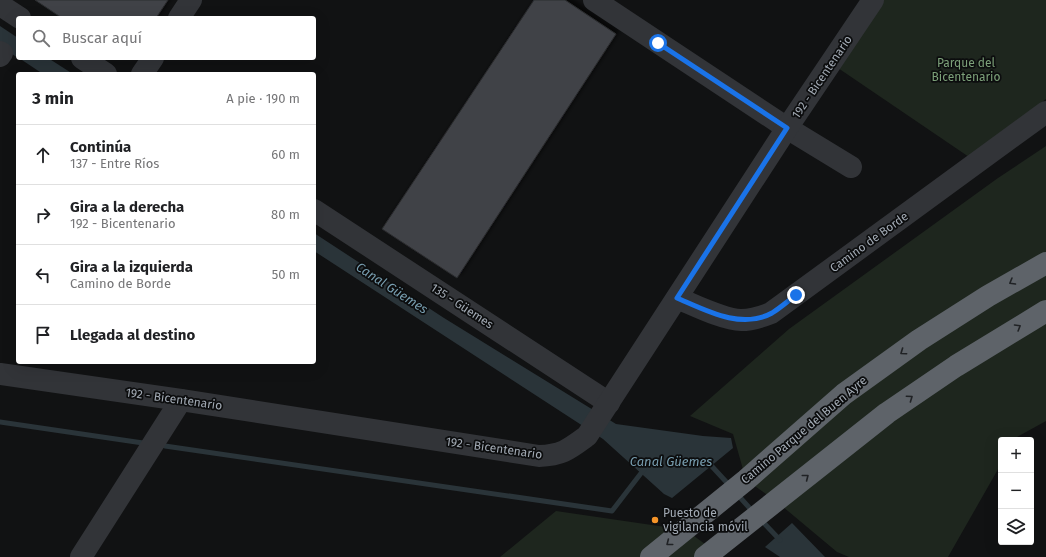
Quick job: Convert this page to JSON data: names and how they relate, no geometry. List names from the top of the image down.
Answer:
{
  "streets": {
    "highway": ["Camino Parque del Buen Ayre"],
    "street": ["192 - Bicentenario", "Camino de Borde", "135 - Güemes"]
  },
  "crossings": [
    ["192 - Bicentenario", "Camino de Borde"],
    ["192 - Bicentenario", "135 - Güemes"]
  ],
  "water": ["Canal Güemes"],
  "parks": ["Parque del Bicentenario"],
  "places": ["Puesto de vigilancia móvil"],
  "page": {
    "search": "Buscar aquí",
    "heading": ["3 min", "A pie · 190 m"],
    "list": [
      ["Continúa", "137 - Entre Ríos", "60 m"],
      ["Gira a la derecha", "192 - Bicentenario", "80 m"],
      ["Gira a la izquierda", "Camino de Borde", "50 m"],
      "Llegada al destino"
    ],
    "map_buttons": ["+", "−"]
  }
}
